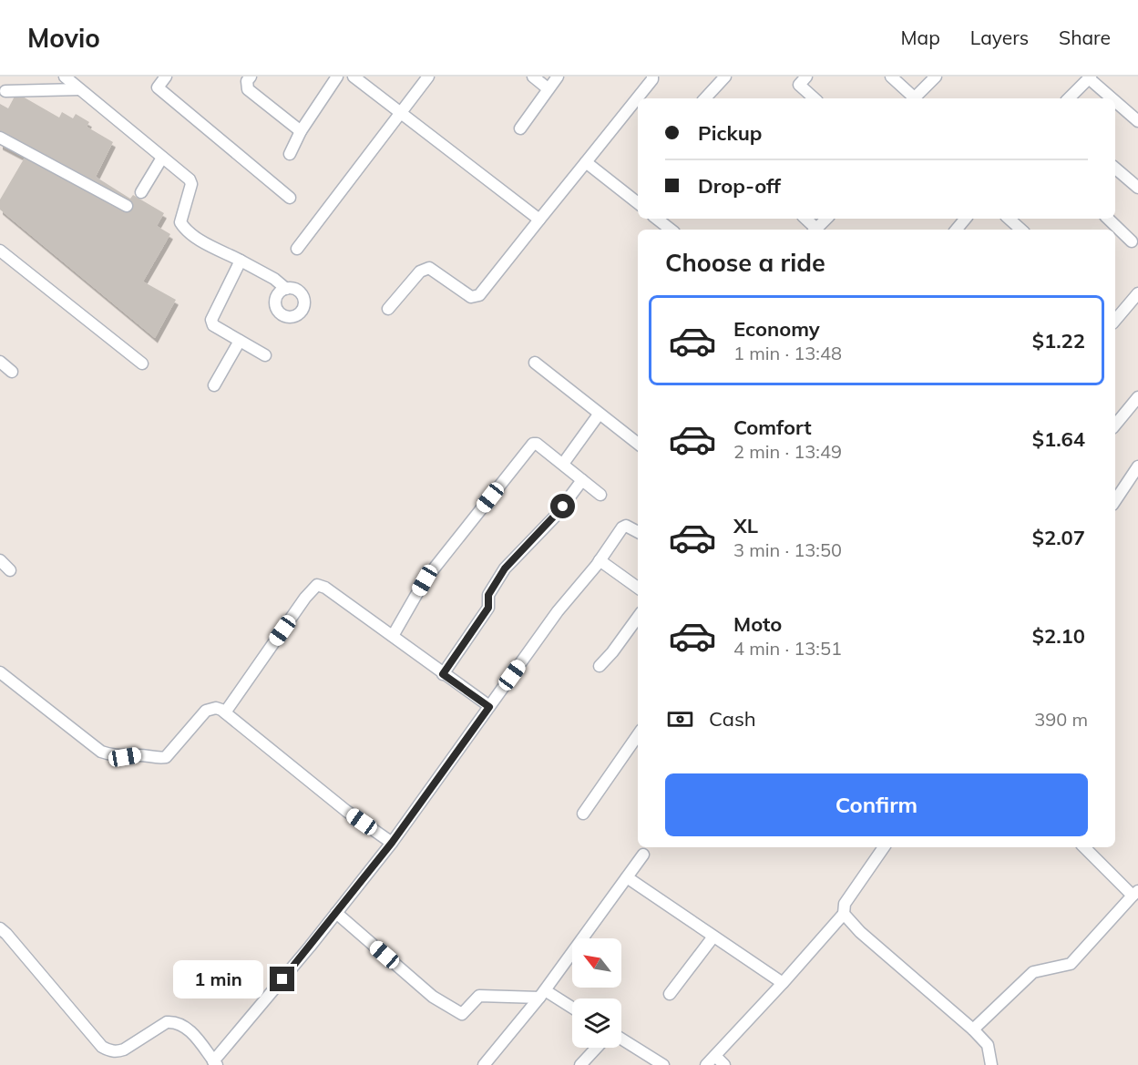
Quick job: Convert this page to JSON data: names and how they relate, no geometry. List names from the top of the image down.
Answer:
{
  "north": "top left",
  "page": {
    "header": "Movio",
    "nav": ["Map", "Layers", "Share"],
    "banner": ["Pickup", "Drop-off"],
    "heading": "Choose a ride",
    "list": [
      {
        "name": "Economy",
        "note": "1 min · 13:48",
        "value": "$1.22"
      },
      {
        "name": "Comfort",
        "note": "2 min · 13:49",
        "value": "$1.64"
      },
      {
        "name": "XL",
        "note": "3 min · 13:50",
        "value": "$2.07"
      },
      {
        "name": "Moto",
        "note": "4 min · 13:51",
        "value": "$2.10"
      }
    ],
    "pay": ["Cash", "390 m"],
    "buttons": "Confirm",
    "bubble": "1 min"
  }
}
